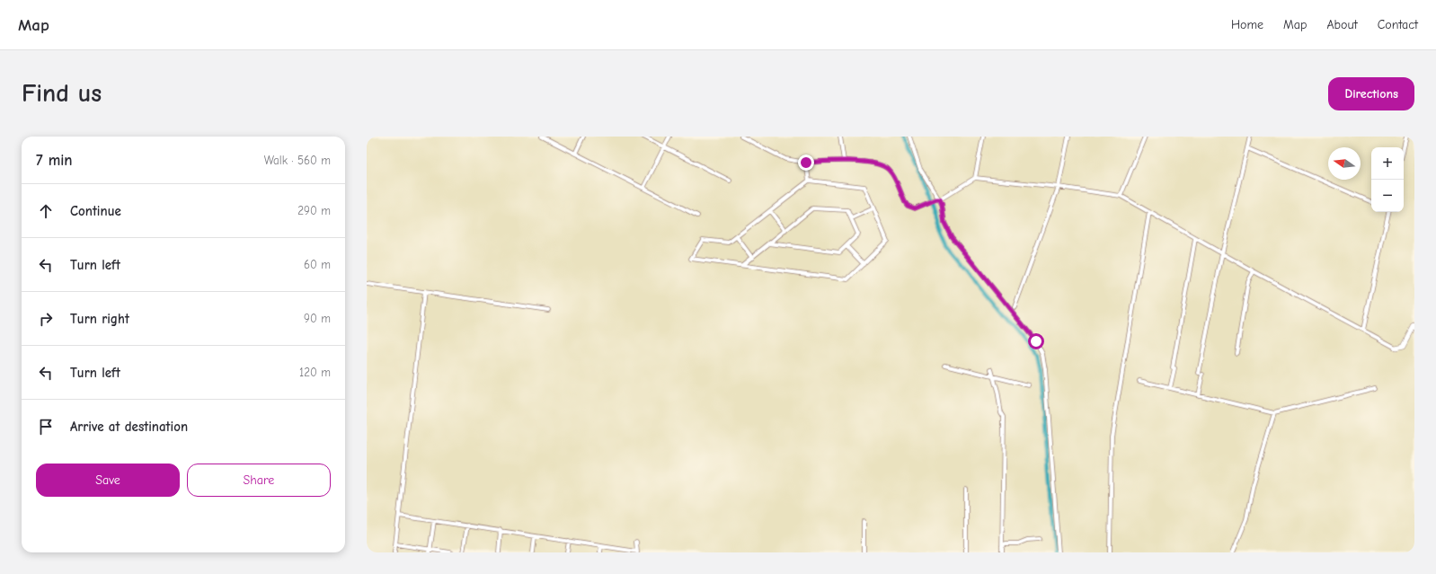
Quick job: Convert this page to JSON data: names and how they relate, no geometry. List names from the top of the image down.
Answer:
{
  "north": "left",
  "page": {
    "header": "Map",
    "nav": [
      "Home",
      "Map",
      "About",
      "Contact"
    ],
    "buttons": [
      "Directions",
      ["Save", "Share"]
    ],
    "title": "Find us",
    "heading": ["7 min", "Walk · 560 m"],
    "map_buttons": ["+", "−"],
    "list": [
      ["Continue", "290 m"],
      ["Turn left", "60 m"],
      ["Turn right", "90 m"],
      ["Turn left", "120 m"],
      "Arrive at destination"
    ]
  }
}
